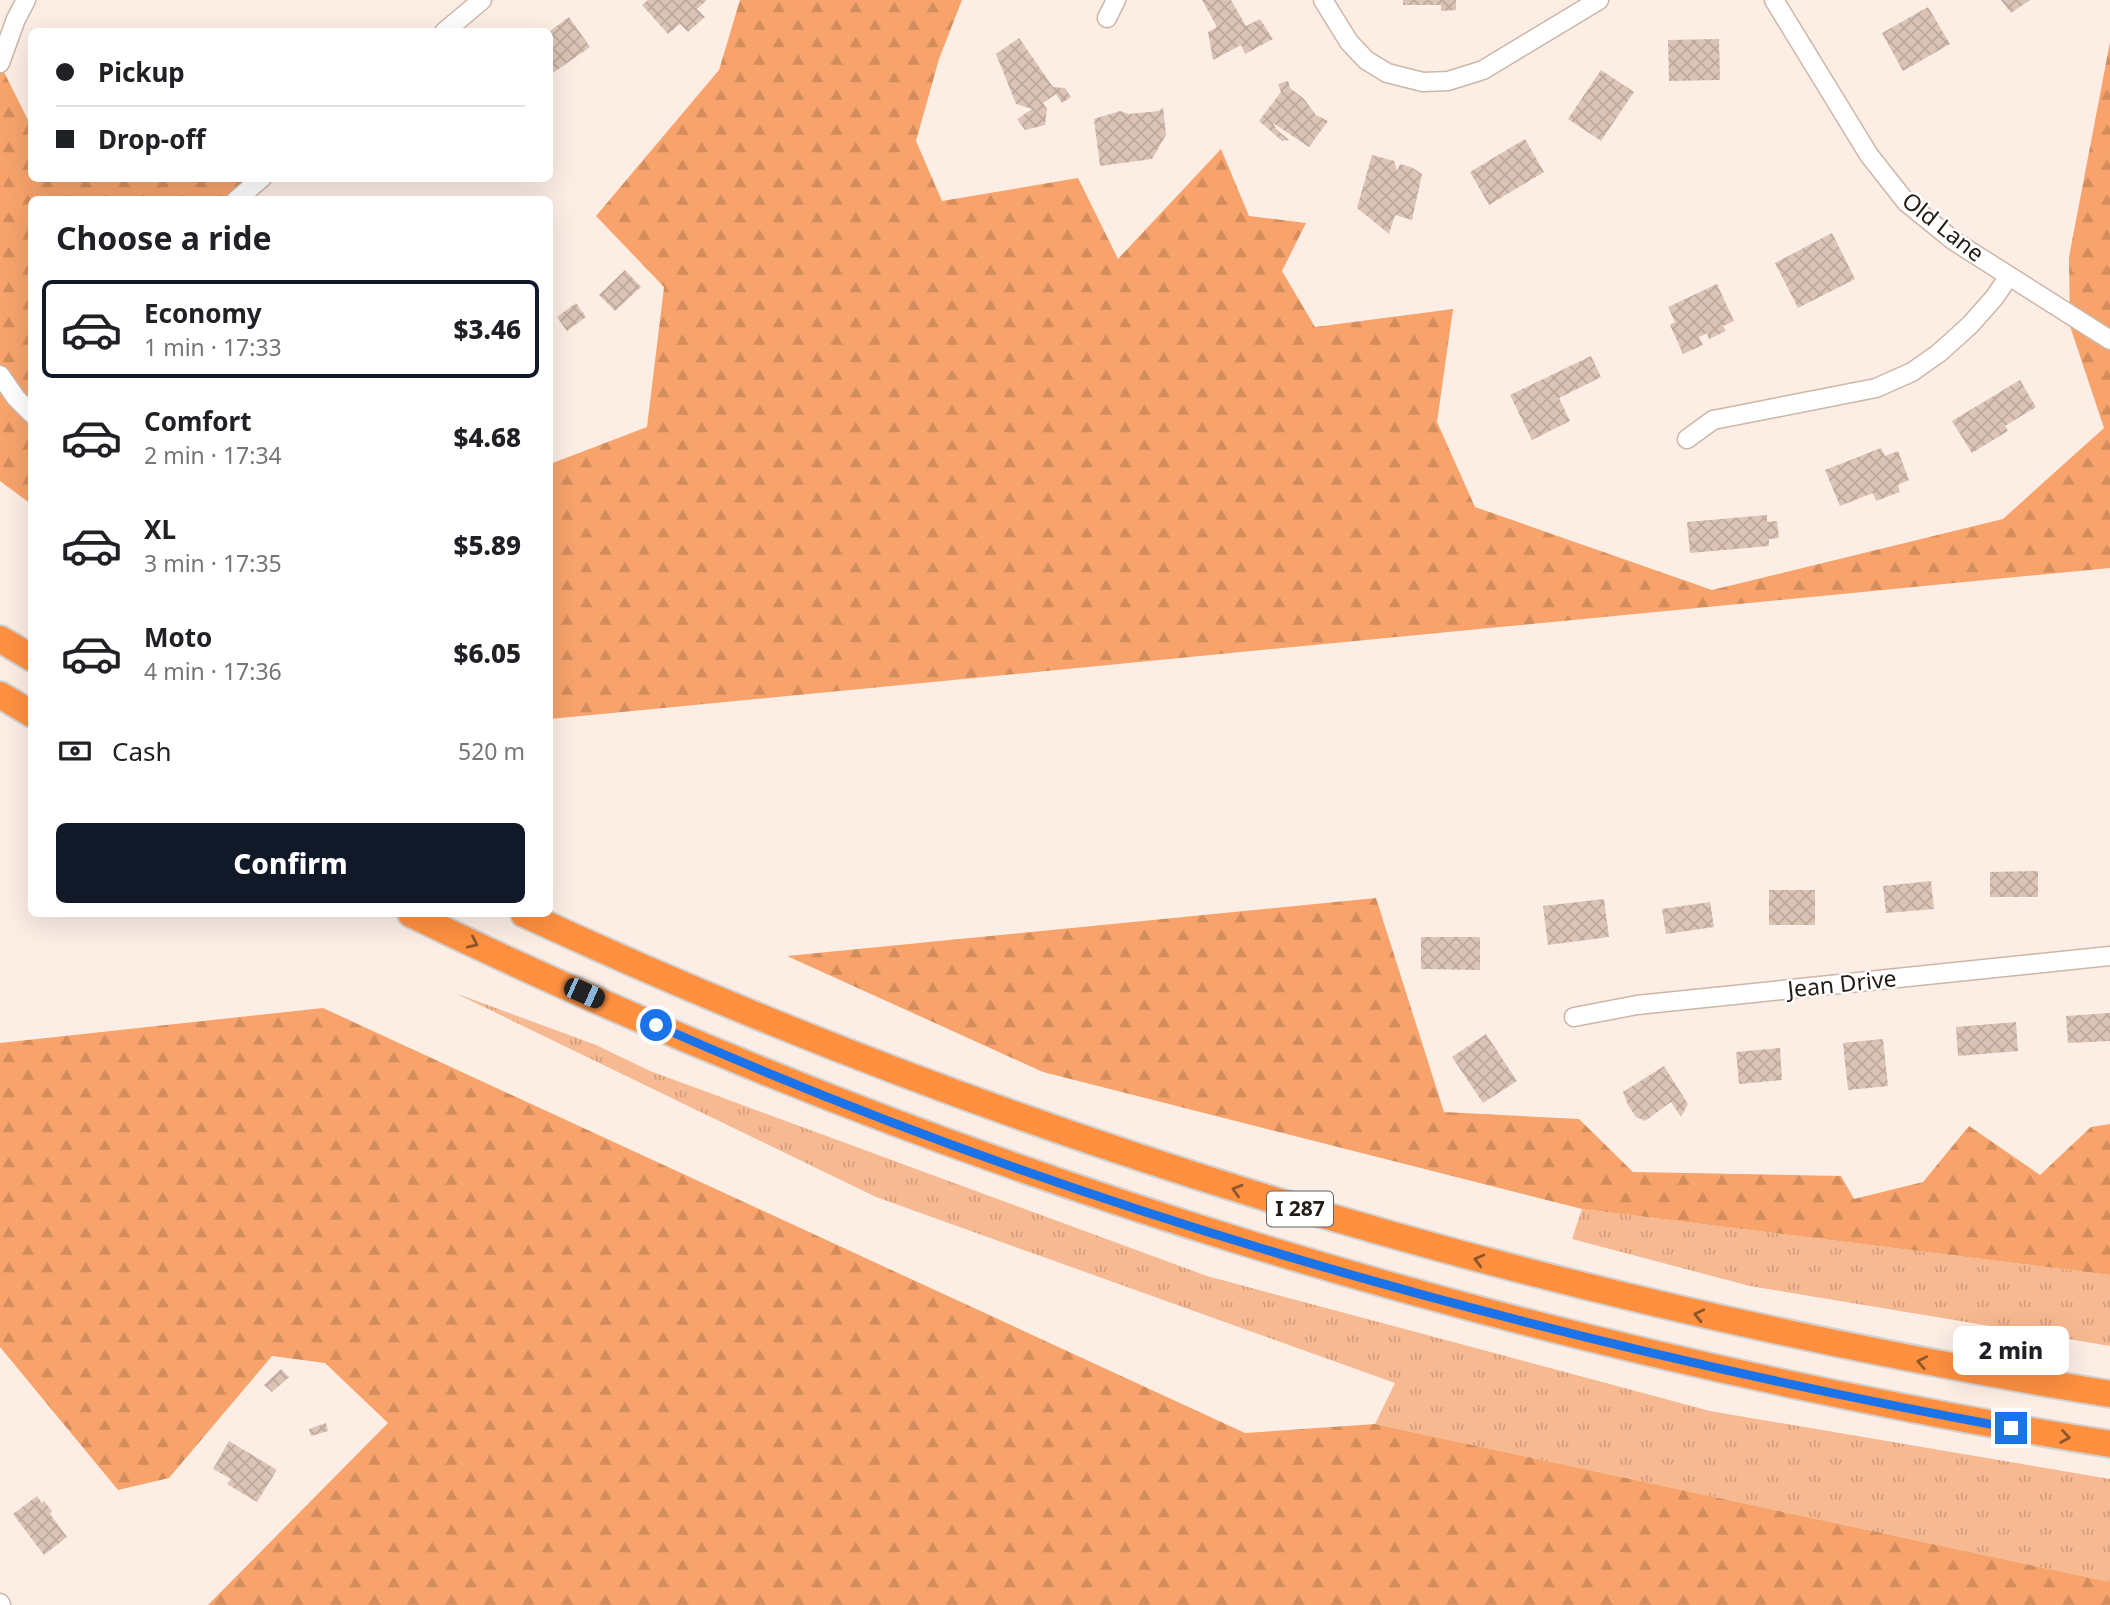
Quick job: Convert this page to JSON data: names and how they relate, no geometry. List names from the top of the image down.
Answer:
{
  "streets": {
    "highway": ["I 287"],
    "street": ["Old Lane", "Jean Drive"]
  },
  "page": {
    "banner": ["Pickup", "Drop-off"],
    "heading": "Choose a ride",
    "list": [
      {
        "name": "Economy",
        "note": "1 min · 17:33",
        "value": "$3.46"
      },
      {
        "name": "Comfort",
        "note": "2 min · 17:34",
        "value": "$4.68"
      },
      {
        "name": "XL",
        "note": "3 min · 17:35",
        "value": "$5.89"
      },
      {
        "name": "Moto",
        "note": "4 min · 17:36",
        "value": "$6.05"
      }
    ],
    "pay": ["Cash", "520 m"],
    "buttons": "Confirm",
    "bubble": "2 min"
  }
}
